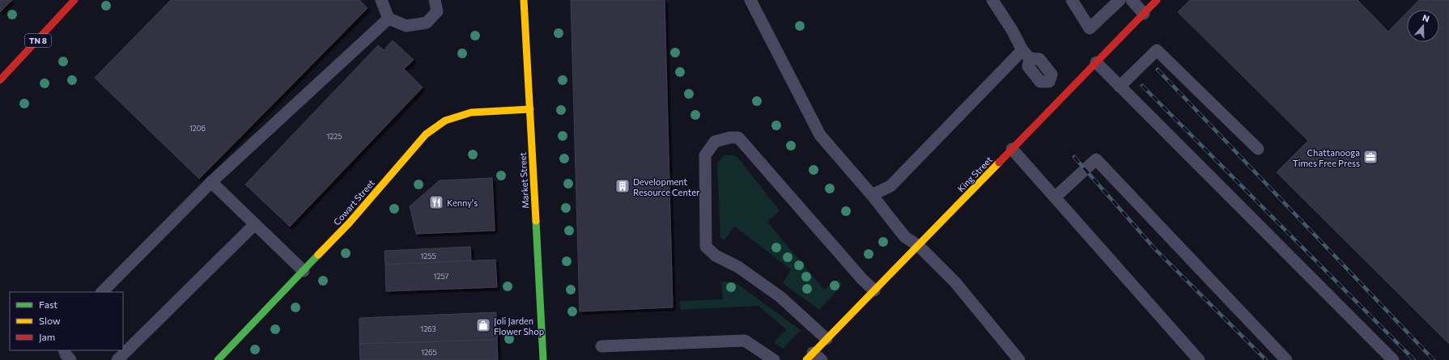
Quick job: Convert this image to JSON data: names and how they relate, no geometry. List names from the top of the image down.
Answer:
{
  "streets": {
    "street": [
      "TN 8",
      "King Street",
      "Market Street",
      "Cowart Street"
    ]
  },
  "crossings": [
    ["Market Street", "Cowart Street"]
  ],
  "places": {
    "office": ["Chattanooga Times Free Press"],
    "building": ["Development Resource Center"],
    "restaurant": ["Kenny's"],
    "shop": ["Joli Jarden Flower Shop"]
  },
  "house_numbers": [
    "1206",
    "1225",
    "1255",
    "1257",
    "1263",
    "1265"
  ],
  "legend": ["Fast", "Slow", "Jam"],
  "north": "top"
}
